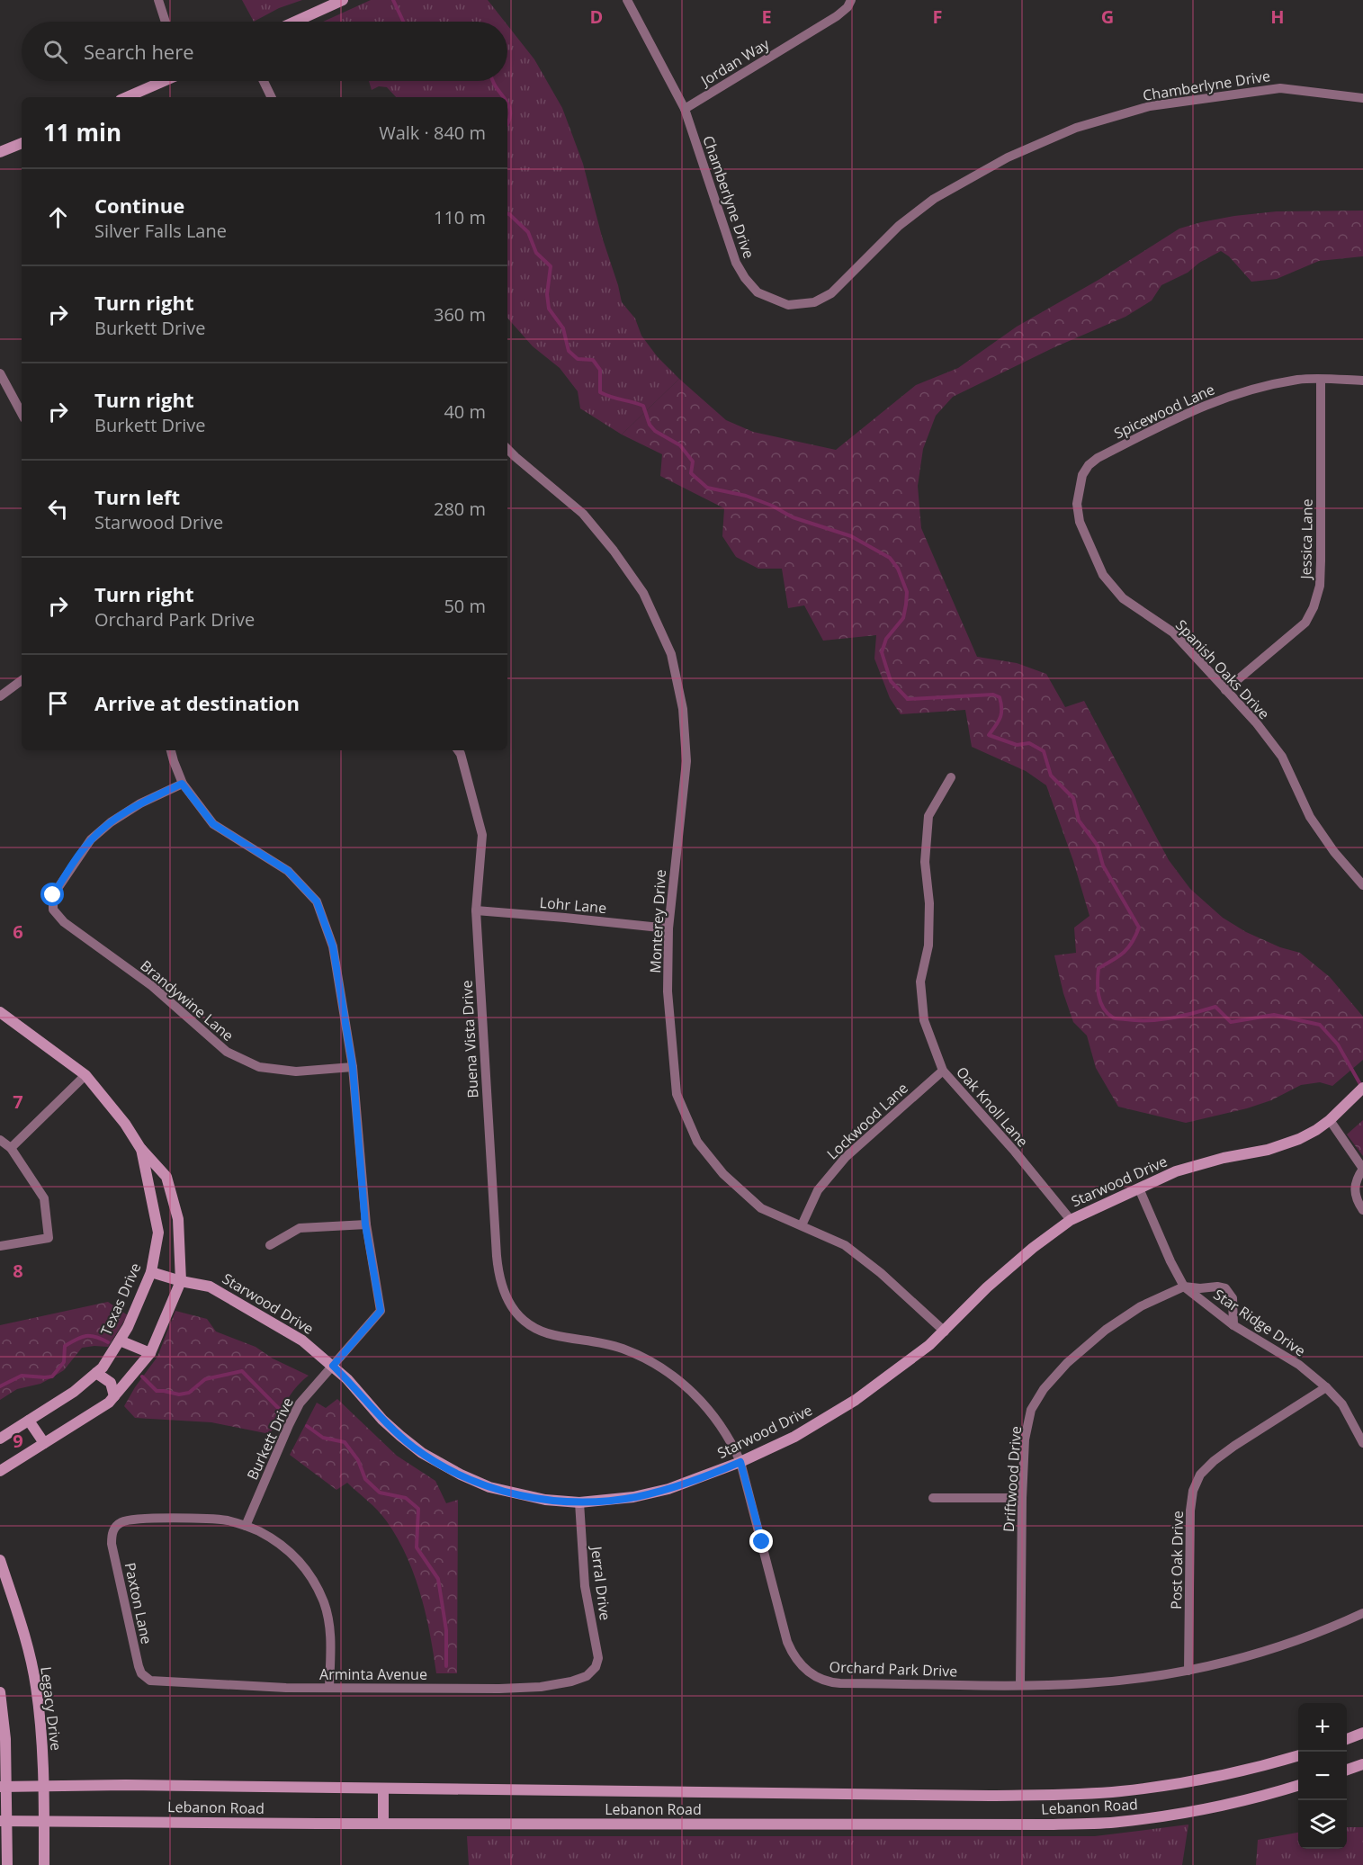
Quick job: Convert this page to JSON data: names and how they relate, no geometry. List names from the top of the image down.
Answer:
{
  "streets": {
    "main road": [
      "Starwood Drive",
      "Texas Drive",
      "Legacy Drive",
      "Lebanon Road"
    ],
    "street": [
      "Jordan Way",
      "Chamberlyne Drive",
      "Spicewood Lane",
      "Jessica Lane",
      "Spanish Oaks Drive",
      "Lohr Lane",
      "Monterey Drive",
      "Brandywine Lane",
      "Buena Vista Drive",
      "Oak Knoll Lane",
      "Lockwood Lane",
      "Star Ridge Drive",
      "Burkett Drive",
      "Driftwood Drive",
      "Post Oak Drive",
      "Jerral Drive",
      "Paxton Lane",
      "Orchard Park Drive",
      "Arminta Avenue"
    ]
  },
  "crossings": [
    ["Jordan Way", "Chamberlyne Drive"],
    ["Spicewood Lane", "Jessica Lane"],
    ["Spicewood Lane", "Spanish Oaks Drive"],
    ["Jessica Lane", "Spanish Oaks Drive"],
    ["Lohr Lane", "Monterey Drive"],
    ["Lohr Lane", "Buena Vista Drive"],
    ["Monterey Drive", "Lockwood Lane"],
    ["Monterey Drive", "Starwood Drive"],
    ["Brandywine Lane", "Burkett Drive"],
    ["Buena Vista Drive", "Orchard Park Drive"],
    ["Oak Knoll Lane", "Lockwood Lane"],
    ["Oak Knoll Lane", "Starwood Drive"],
    ["Starwood Drive", "Texas Drive"],
    ["Starwood Drive", "Star Ridge Drive"],
    ["Starwood Drive", "Burkett Drive"],
    ["Starwood Drive", "Jerral Drive"],
    ["Starwood Drive", "Orchard Park Drive"],
    ["Star Ridge Drive", "Driftwood Drive"],
    ["Star Ridge Drive", "Post Oak Drive"],
    ["Burkett Drive", "Paxton Lane"],
    ["Driftwood Drive", "Orchard Park Drive"],
    ["Post Oak Drive", "Orchard Park Drive"],
    ["Jerral Drive", "Arminta Avenue"],
    ["Paxton Lane", "Arminta Avenue"],
    ["Legacy Drive", "Lebanon Road"]
  ],
  "page": {
    "search": "Search here",
    "heading": ["11 min", "Walk · 840 m"],
    "list": [
      ["Continue", "Silver Falls Lane", "110 m"],
      ["Turn right", "Burkett Drive", "360 m"],
      ["Turn right", "Burkett Drive", "40 m"],
      ["Turn left", "Starwood Drive", "280 m"],
      ["Turn right", "Orchard Park Drive", "50 m"],
      "Arrive at destination"
    ],
    "map_buttons": ["+", "−"]
  },
  "grid": {
    "columns": [
      "D",
      "E",
      "F",
      "G",
      "H"
    ],
    "rows": [
      "6",
      "7",
      "8",
      "9"
    ]
  }
}
